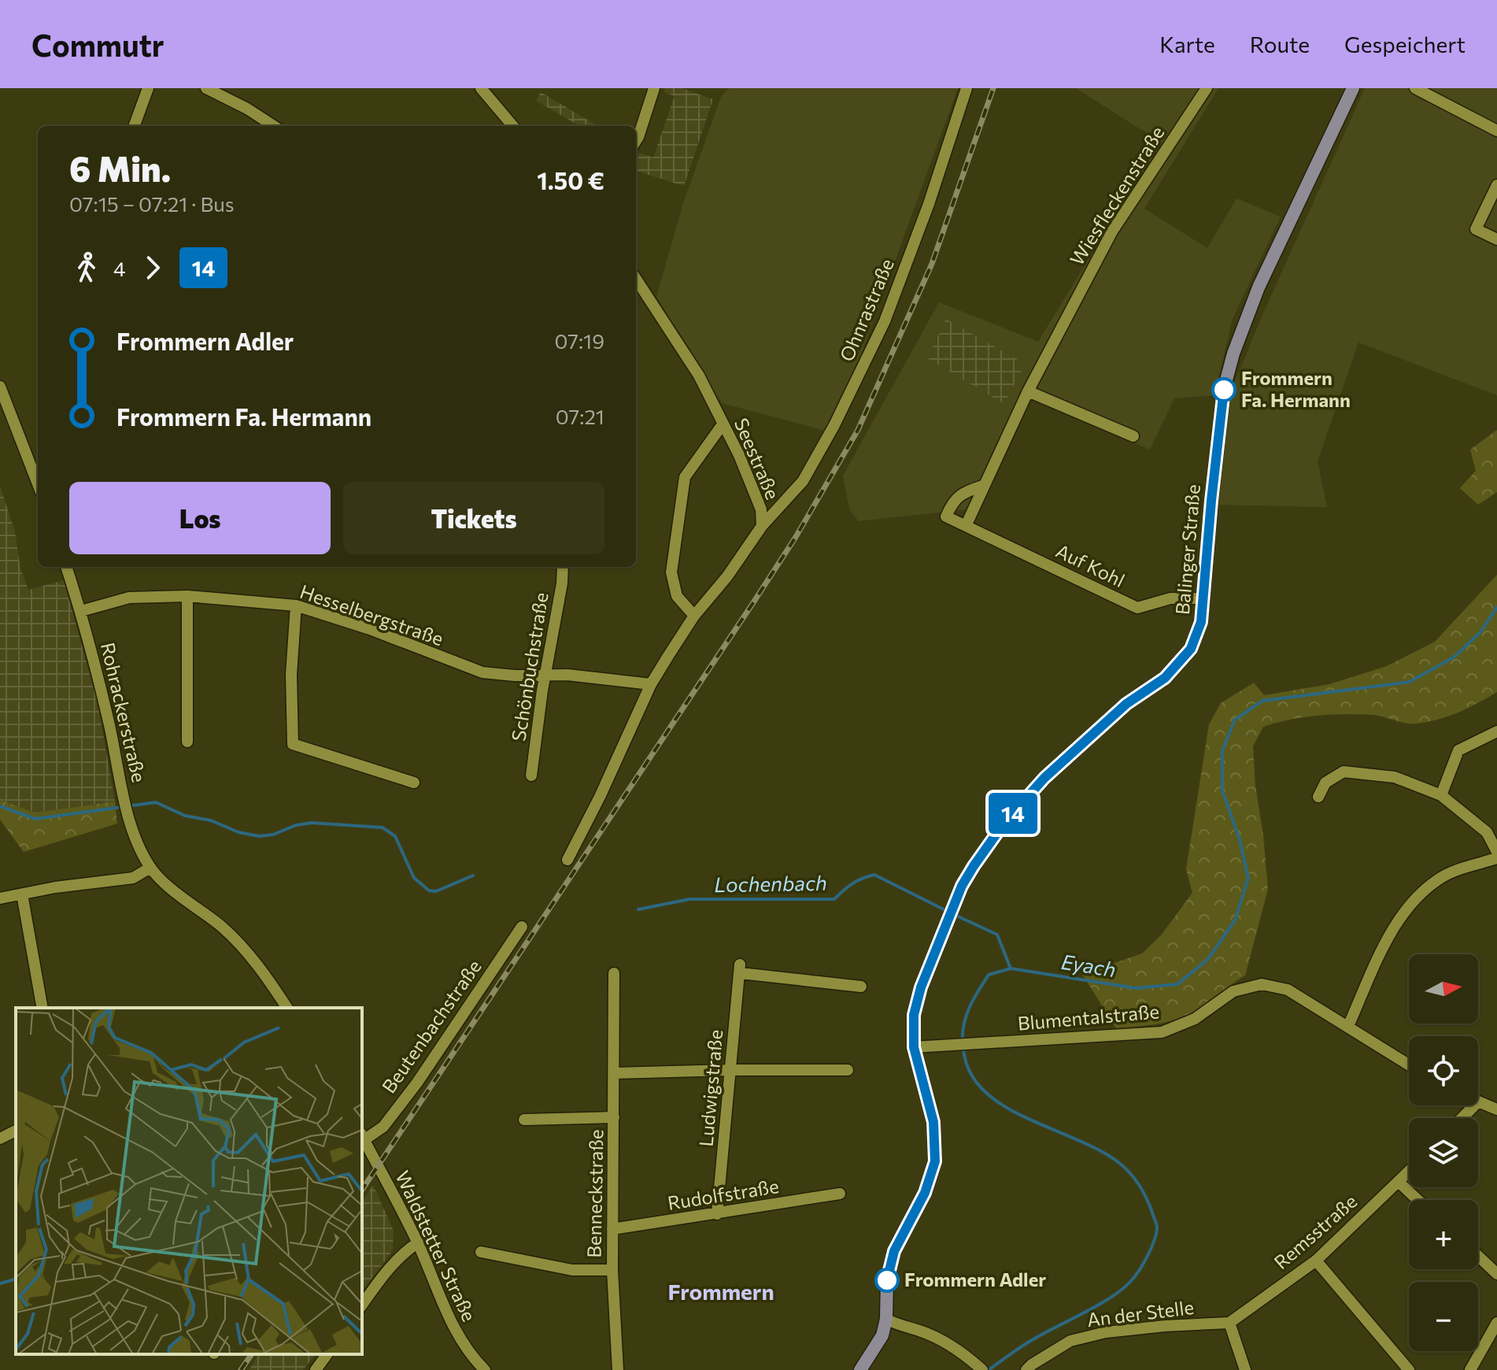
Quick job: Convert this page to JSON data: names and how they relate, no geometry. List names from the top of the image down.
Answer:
{
  "streets": {
    "main road": ["Balinger Straße"],
    "street": [
      "Wiesfleckenstraße",
      "Ohnrastraße",
      "Seestraße",
      "Auf Kohl",
      "Hesselbergstraße",
      "Schönbuchstraße",
      "Rohrackerstraße",
      "Blumentalstraße",
      "Beutenbachstraße",
      "Ludwigstraße",
      "Benneckstraße",
      "Rudolfstraße",
      "Remsstraße",
      "Waldstetter Straße",
      "An der Stelle"
    ]
  },
  "crossings": [
    ["Wiesfleckenstraße", "Auf Kohl"],
    ["Ohnrastraße", "Seestraße"],
    ["Seestraße", "Hesselbergstraße"],
    ["Balinger Straße", "Auf Kohl"],
    ["Balinger Straße", "Blumentalstraße"],
    ["Hesselbergstraße", "Schönbuchstraße"],
    ["Hesselbergstraße", "Rohrackerstraße"],
    ["Beutenbachstraße", "Waldstetter Straße"],
    ["Ludwigstraße", "Rudolfstraße"],
    ["Benneckstraße", "Rudolfstraße"],
    ["Remsstraße", "An der Stelle"]
  ],
  "districts": ["Frommern"],
  "water": ["Lochenbach", "Eyach"],
  "places": ["Frommern Fa. Hermann", "Frommern Adler"],
  "lines": ["bus line 14"],
  "north": "right",
  "page": {
    "header": "Commutr",
    "nav": ["Karte", "Route", "Gespeichert"],
    "on_map": "14",
    "heading": ["6 Min.", "07:15 – 07:21 · Bus", "1.50 €"],
    "legs": ["4", "14"],
    "list": [
      {
        "name": "Frommern Adler",
        "value": "07:19"
      },
      {
        "name": "Frommern Fa. Hermann",
        "value": "07:21"
      }
    ],
    "buttons": ["Los", "Tickets"],
    "map_buttons": ["+", "−"]
  }
}
